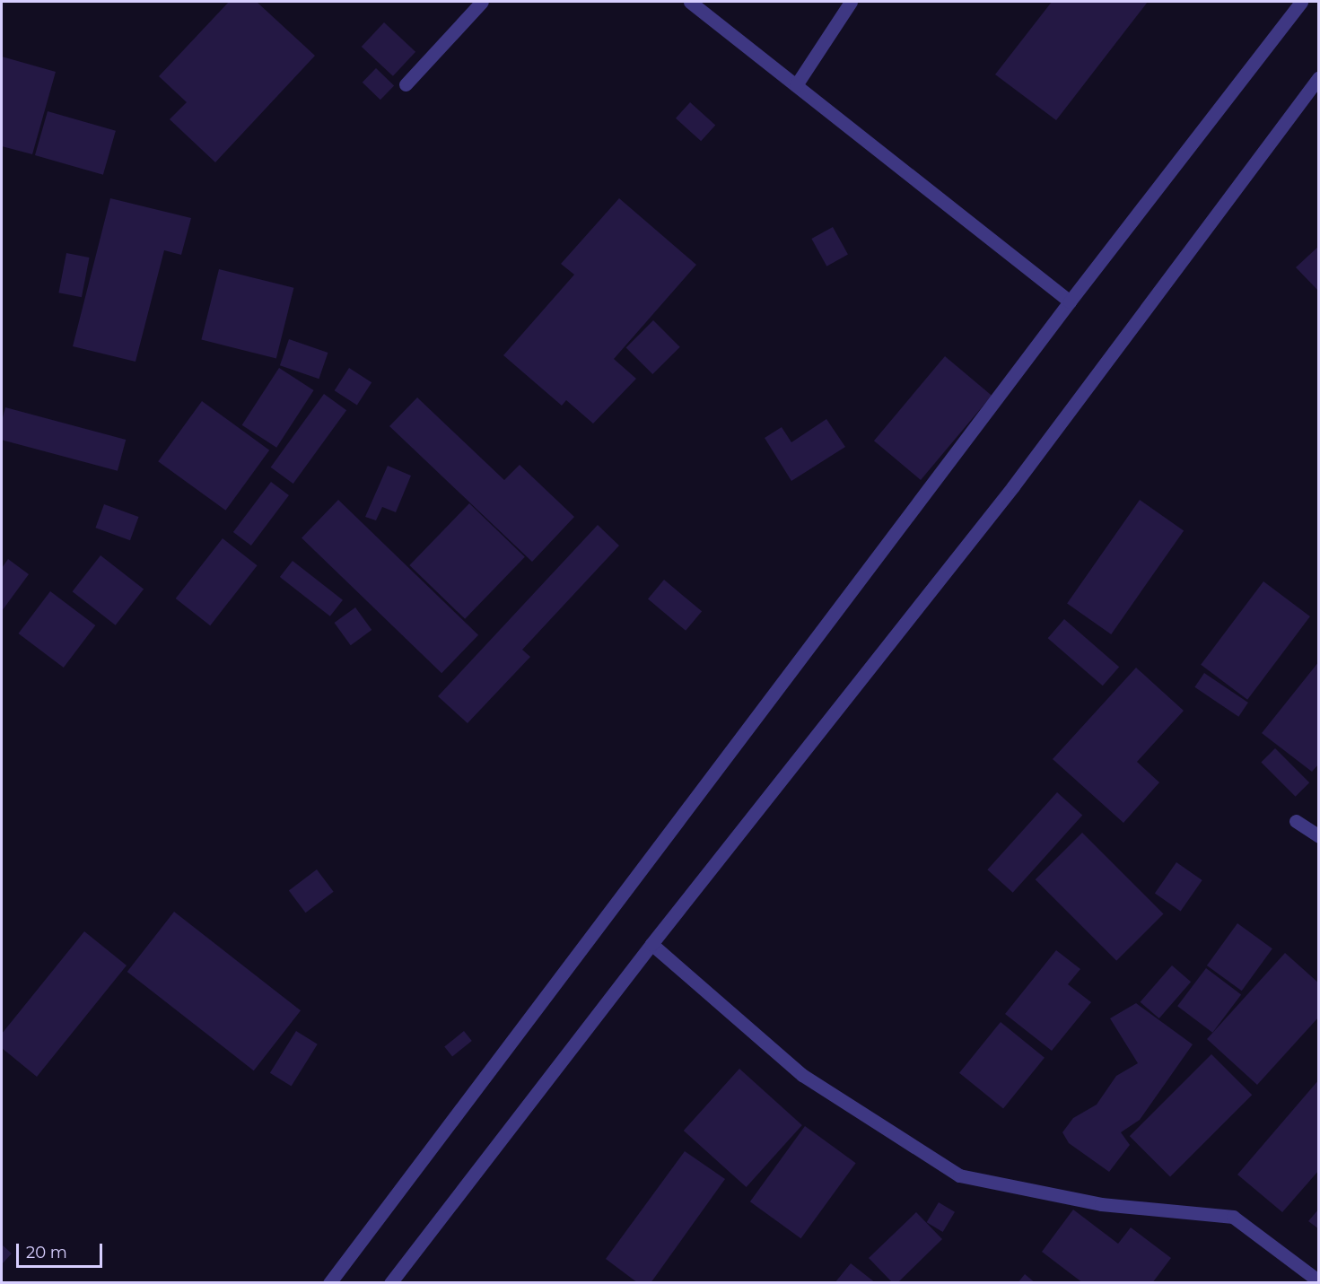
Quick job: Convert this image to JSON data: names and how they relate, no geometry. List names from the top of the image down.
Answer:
{
  "scale_bar": "20 m"
}
